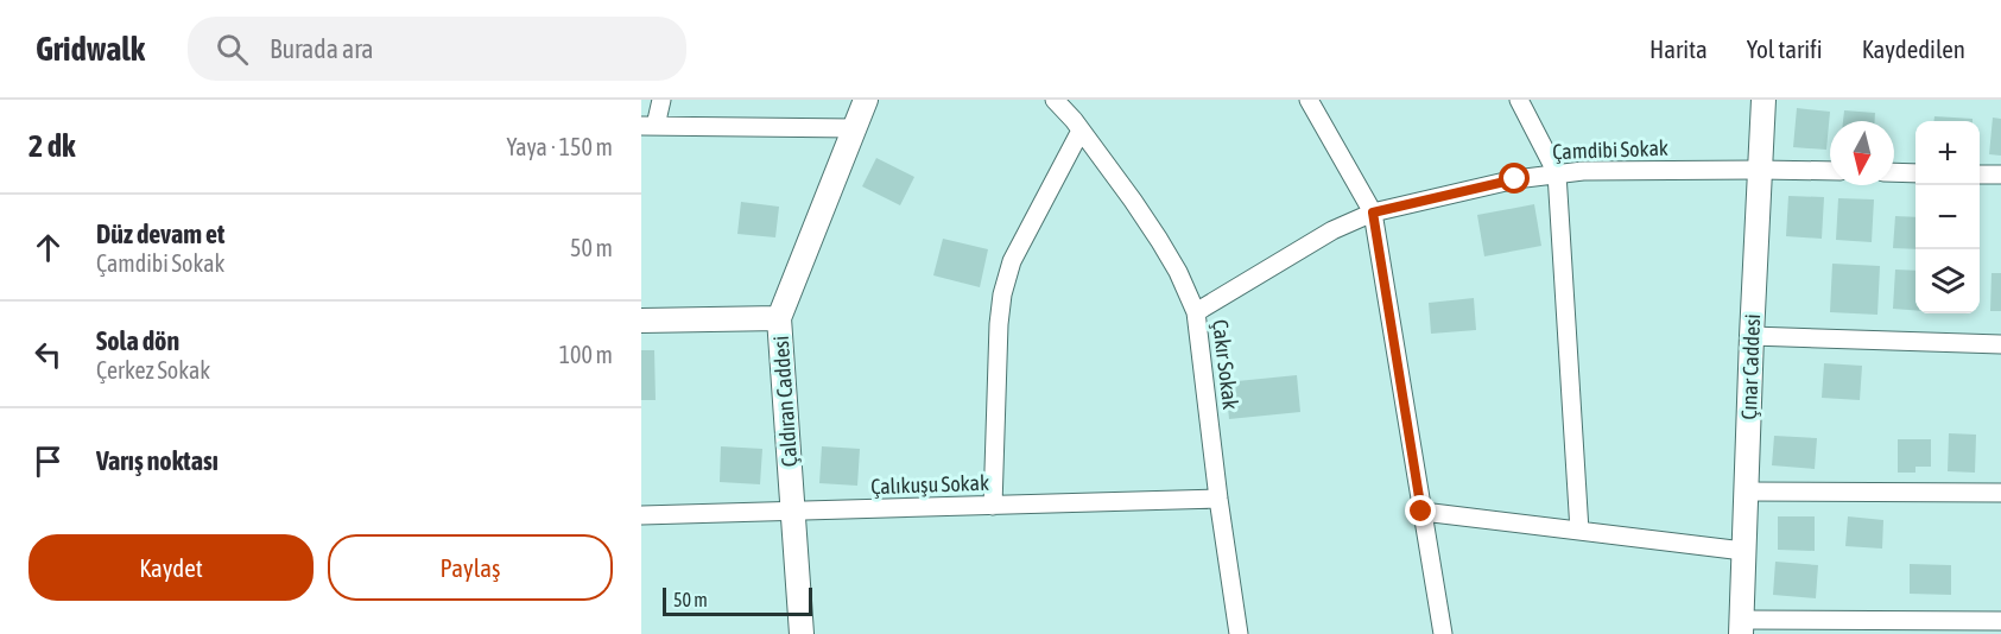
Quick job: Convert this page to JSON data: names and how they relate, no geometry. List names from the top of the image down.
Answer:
{
  "streets": {
    "street": [
      "Çamdibi Sokak",
      "Çakır Sokak",
      "Çınar Caddesi",
      "Çaldıran Caddesi",
      "Çalıkuşu Sokak"
    ]
  },
  "crossings": [
    ["Çamdibi Sokak", "Çakır Sokak"],
    ["Çamdibi Sokak", "Çınar Caddesi"],
    ["Çakır Sokak", "Çalıkuşu Sokak"],
    ["Çaldıran Caddesi", "Çalıkuşu Sokak"]
  ],
  "scale_bar": "50 m",
  "north": "bottom",
  "page": {
    "header": "Gridwalk",
    "search": "Burada ara",
    "nav": ["Harita", "Yol tarifi", "Kaydedilen"],
    "heading": ["2 dk", "Yaya · 150 m"],
    "map_buttons": ["+", "−"],
    "list": [
      ["Düz devam et", "Çamdibi Sokak", "50 m"],
      ["Sola dön", "Çerkez Sokak", "100 m"],
      "Varış noktası"
    ],
    "buttons": ["Kaydet", "Paylaş"],
    "scale": "50 m"
  }
}
